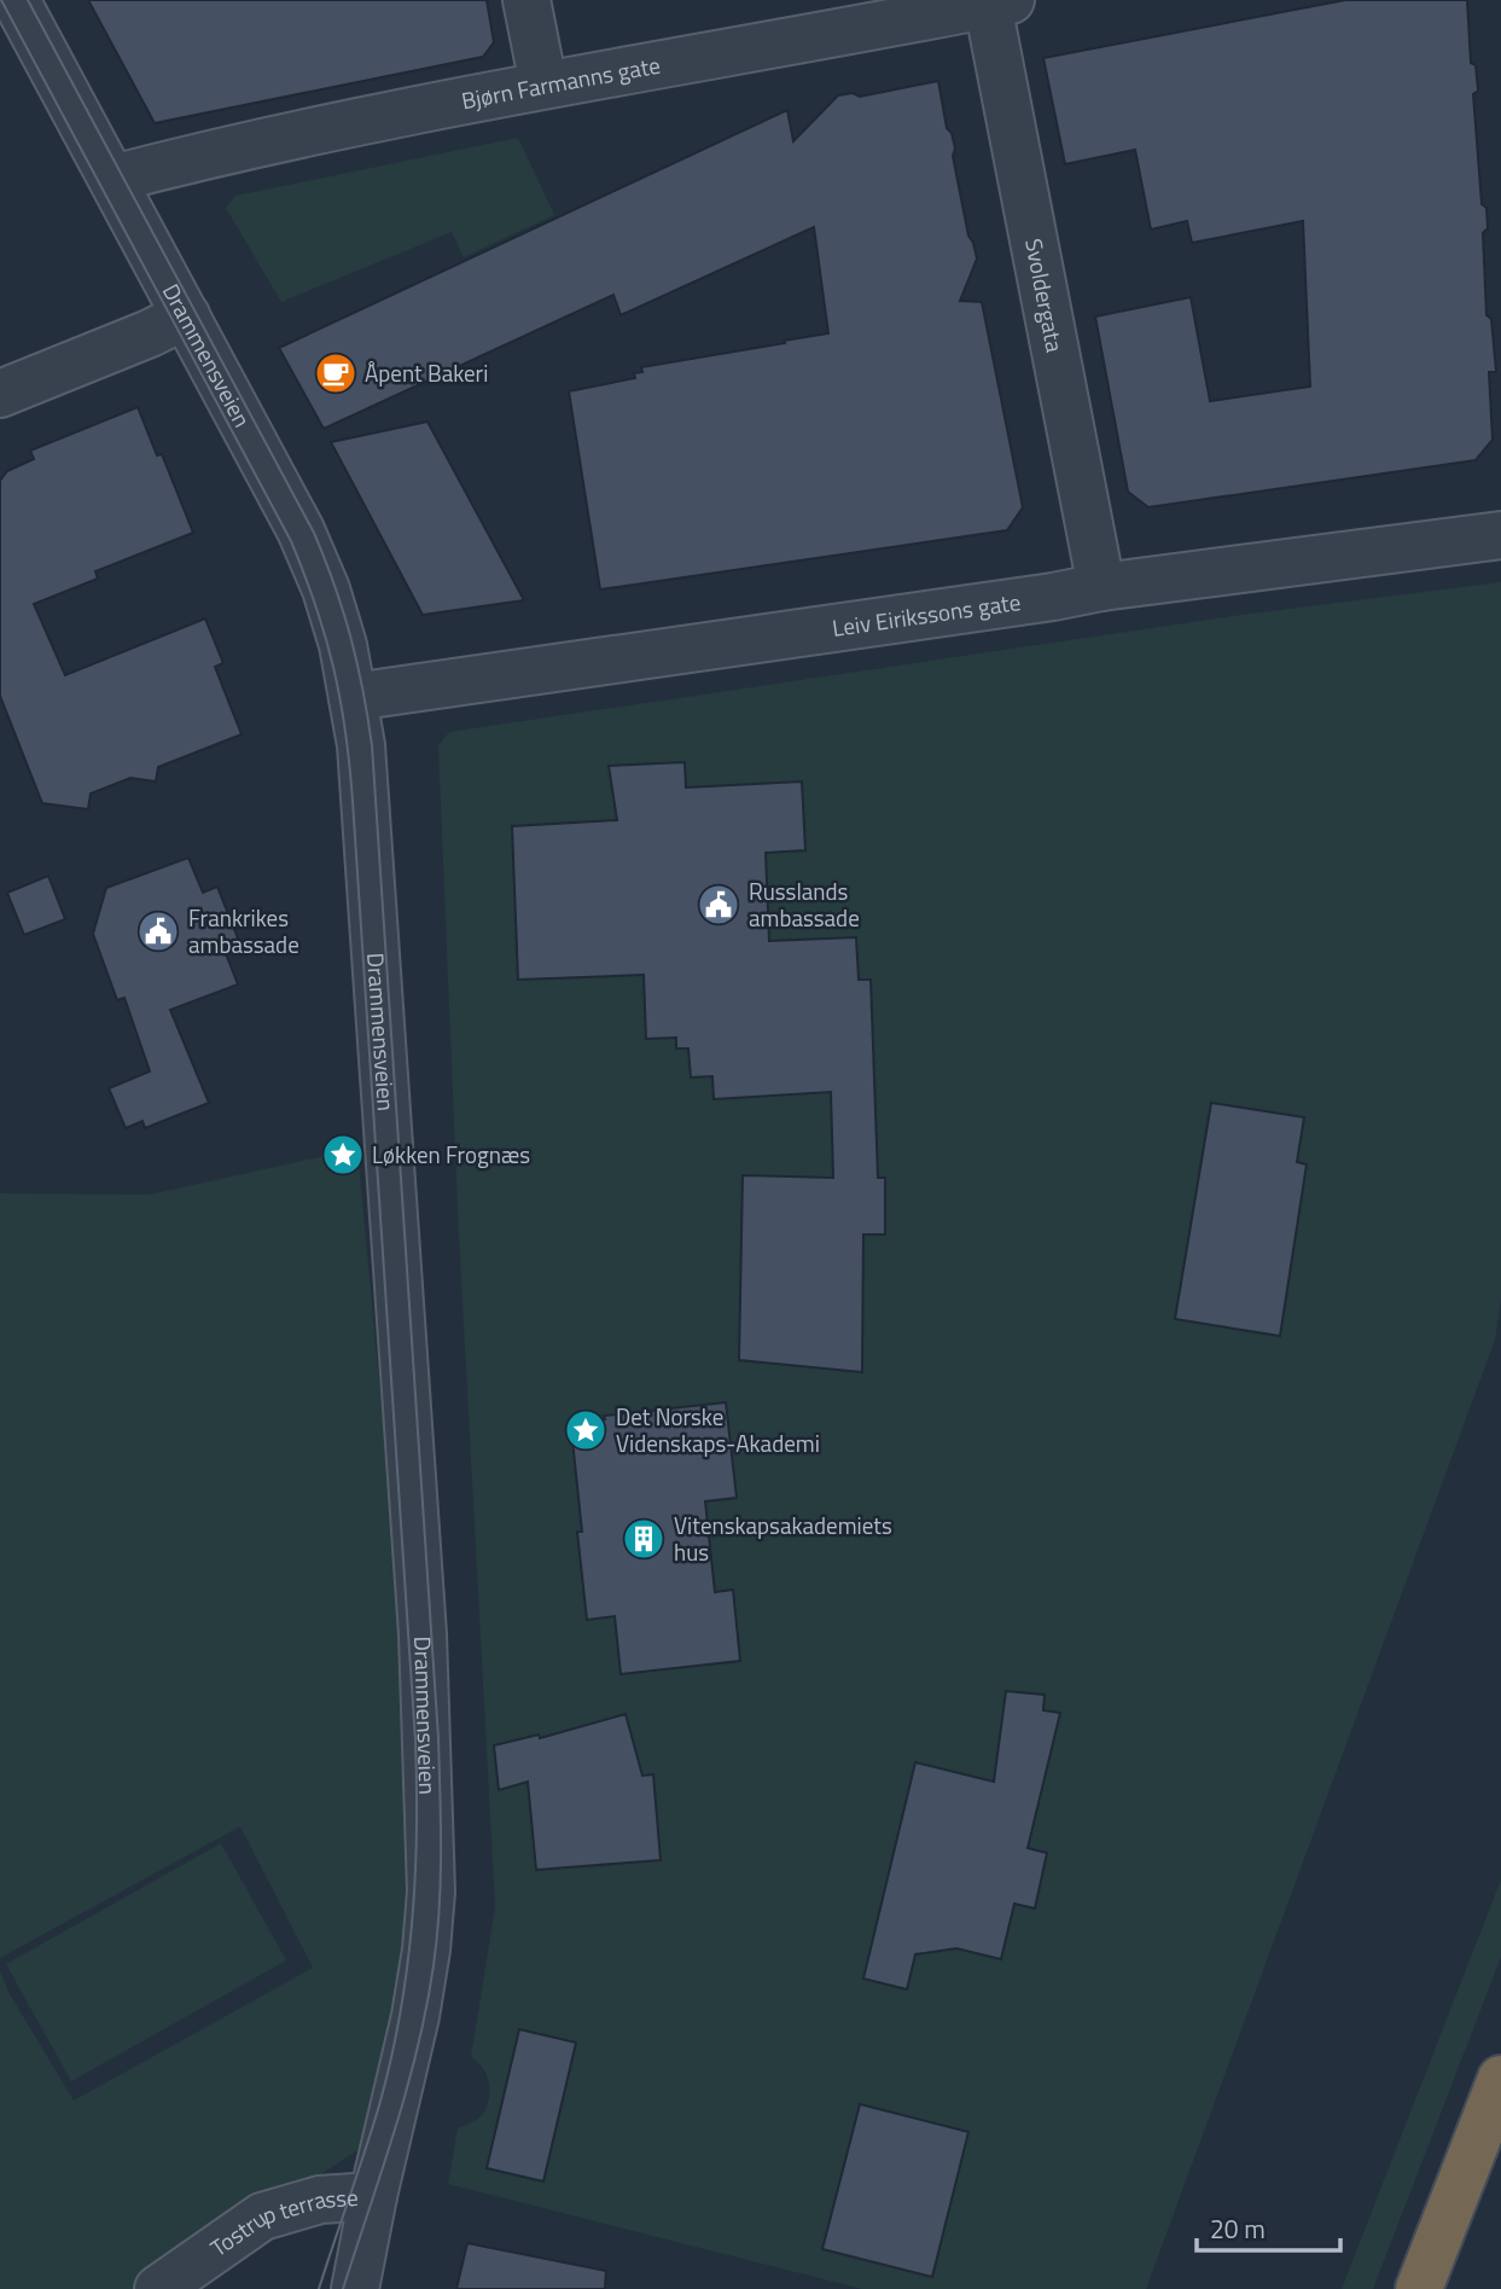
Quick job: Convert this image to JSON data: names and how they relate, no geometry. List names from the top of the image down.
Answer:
{
  "streets": {
    "street": [
      "Bjørn Farmanns gate",
      "Svoldergata",
      "Drammensveien",
      "Leiv Eirikssons gate",
      "Tostrup terrasse"
    ]
  },
  "crossings": [
    ["Bjørn Farmanns gate", "Svoldergata"],
    ["Bjørn Farmanns gate", "Drammensveien"],
    ["Svoldergata", "Leiv Eirikssons gate"],
    ["Drammensveien", "Leiv Eirikssons gate"],
    ["Drammensveien", "Tostrup terrasse"]
  ],
  "places": {
    "cafe": ["Åpent Bakeri"],
    "public building": ["Russlands ambassade", "Frankrikes ambassade"],
    "place": ["Løkken Frognæs", "Det Norske Videnskaps-Akademi"],
    "building": ["Vitenskapsakademiets hus"]
  },
  "scale_bar": "20 m"
}
